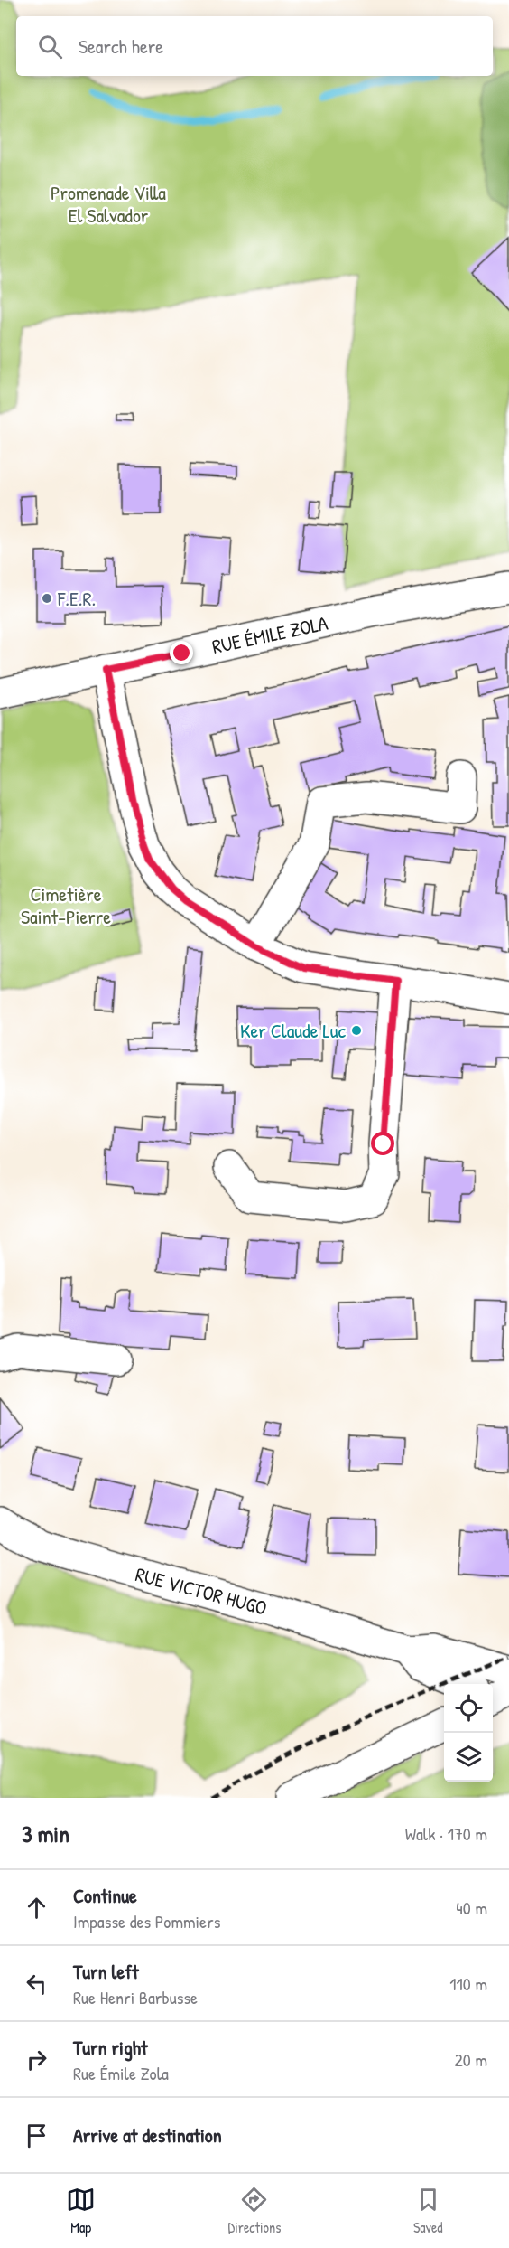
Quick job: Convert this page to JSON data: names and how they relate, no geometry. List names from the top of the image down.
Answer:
{
  "streets": {
    "street": ["RUE ÉMILE ZOLA", "RUE VICTOR HUGO"]
  },
  "parks": ["Promenade Villa El Salvador", "Cimetière Saint-Pierre"],
  "places": ["F.E.R.", "Ker Claude Luc"],
  "page": {
    "search": "Search here",
    "heading": ["3 min", "Walk · 170 m"],
    "list": [
      ["Continue", "Impasse des Pommiers", "40 m"],
      ["Turn left", "Rue Henri Barbusse", "110 m"],
      ["Turn right", "Rue Émile Zola", "20 m"],
      "Arrive at destination"
    ],
    "nav": ["Map", "Directions", "Saved"]
  }
}
